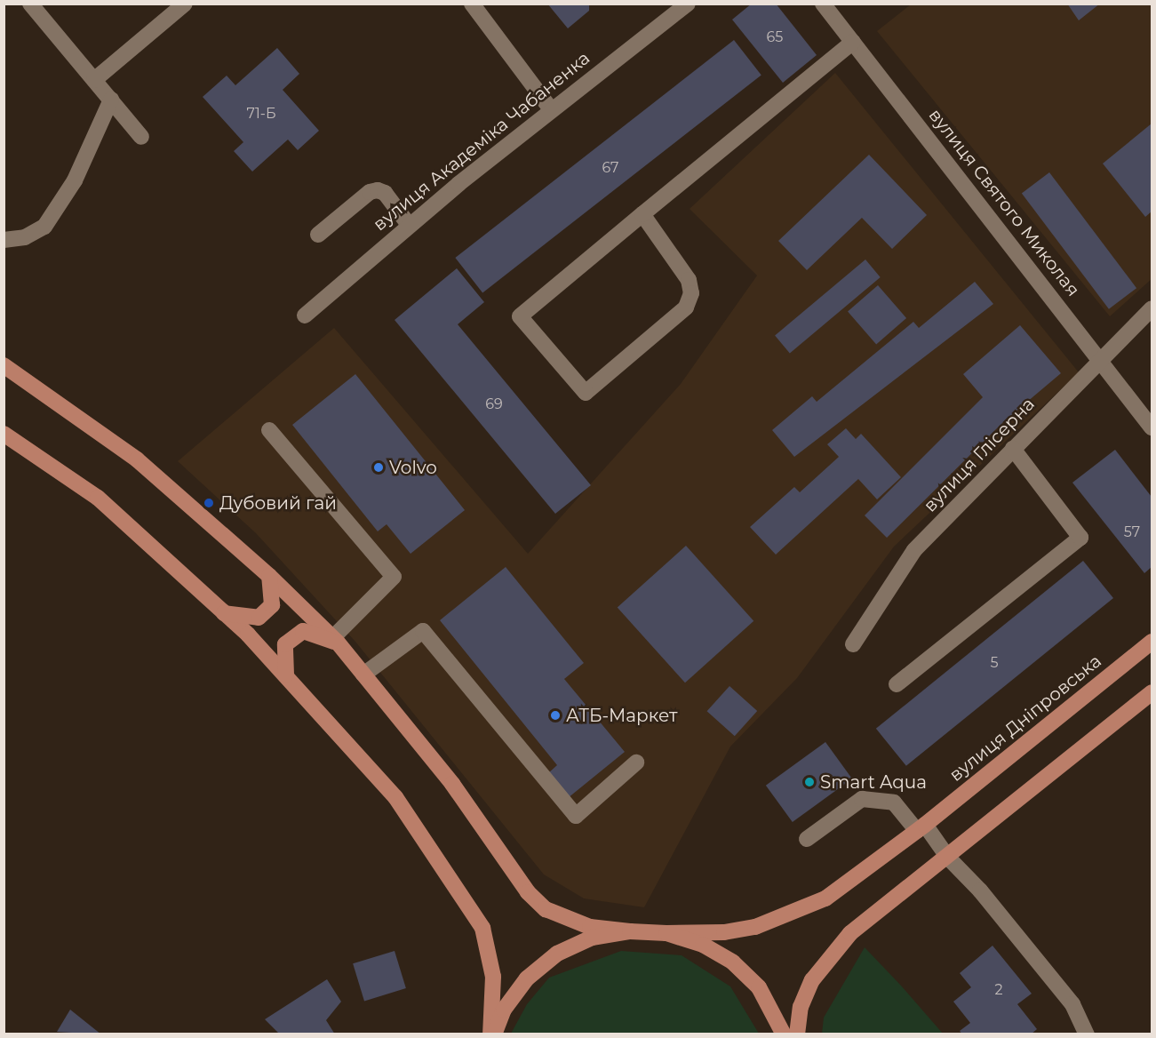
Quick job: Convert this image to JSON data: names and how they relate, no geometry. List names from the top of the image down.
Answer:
{
  "streets": {
    "main road": ["вулиця Дніпровська"],
    "street": ["вулиця Академіка Чабаненка", "вулиця Святого Миколая", "вулиця Глісерна"]
  },
  "crossings": [
    ["вулиця Святого Миколая", "вулиця Глісерна"]
  ],
  "places": [
    "Volvo",
    "Дубовий гай",
    "АТБ-Маркет",
    "Smart Aqua"
  ],
  "house_numbers": [
    "65",
    "71-Б",
    "67",
    "69",
    "57",
    "5",
    "2"
  ]
}
